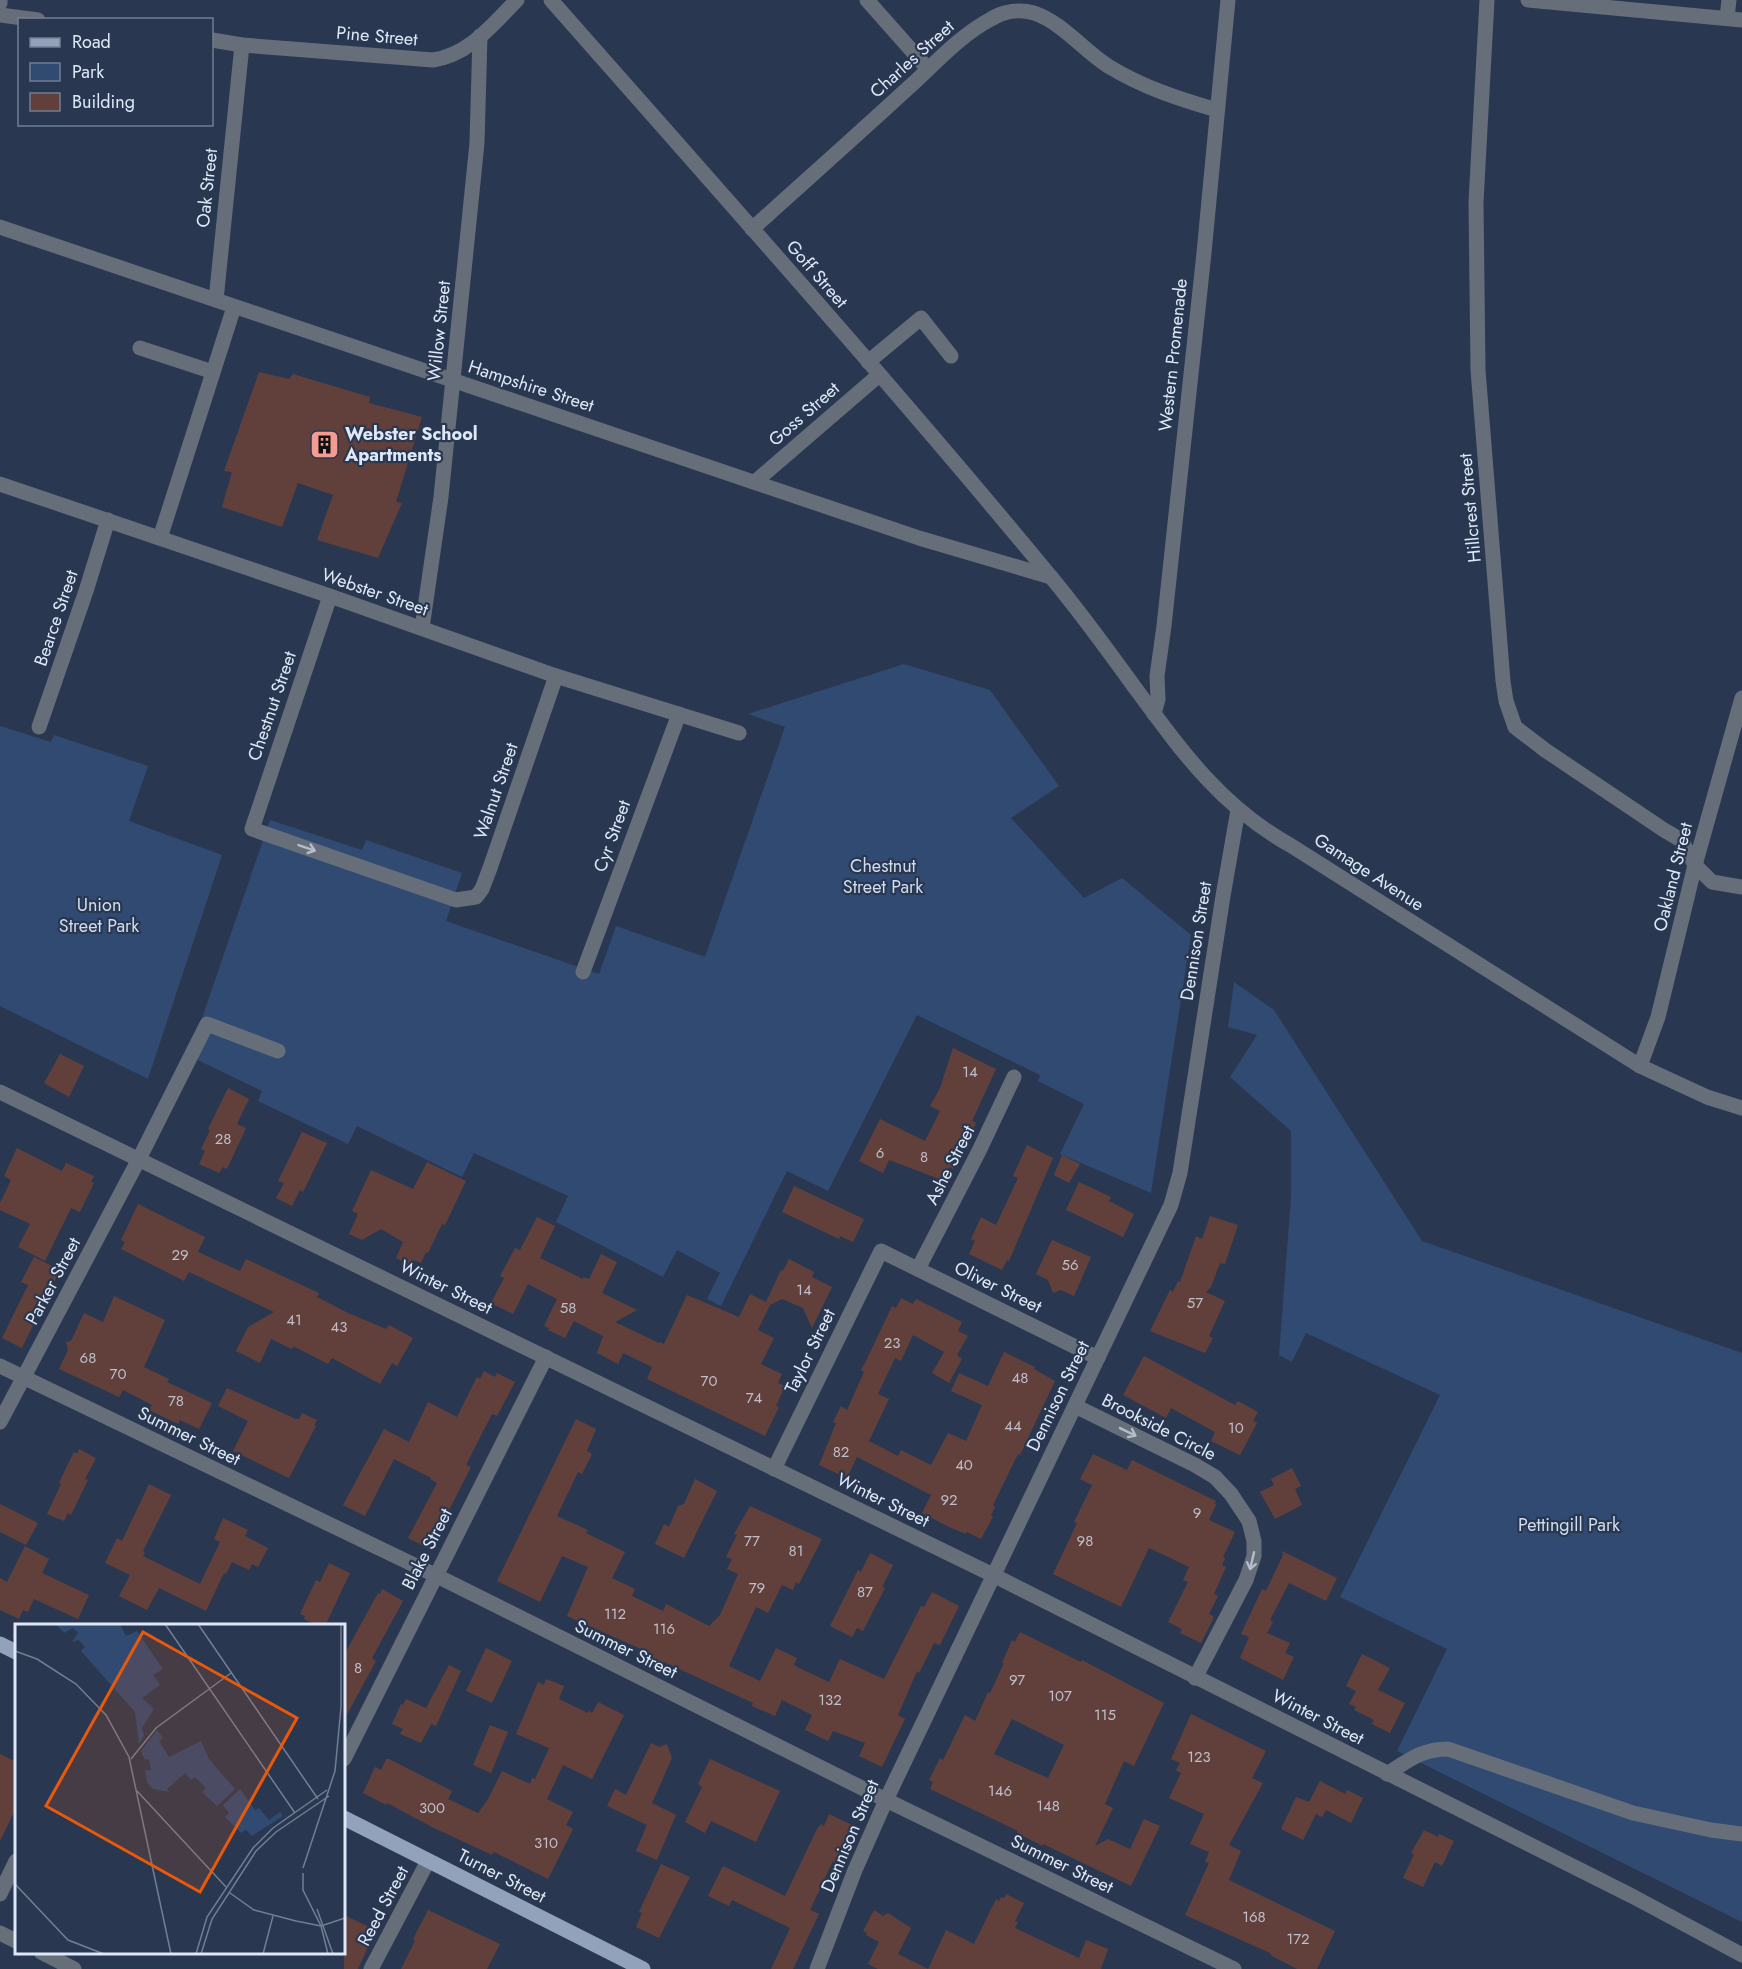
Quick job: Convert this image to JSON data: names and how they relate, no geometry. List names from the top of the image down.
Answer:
{
  "streets": {
    "main road": ["Turner Street"],
    "street": [
      "Pine Street",
      "Charles Street",
      "Oak Street",
      "Goff Street",
      "Willow Street",
      "Western Promenade",
      "Hampshire Street",
      "Goss Street",
      "Hillcrest Street",
      "Webster Street",
      "Bearce Street",
      "Chestnut Street",
      "Walnut Street",
      "Cyr Street",
      "Gamage Avenue",
      "Oakland Street",
      "Dennison Street",
      "Ashe Street",
      "Parker Street",
      "Winter Street",
      "Oliver Street",
      "Taylor Street",
      "Brookside Circle",
      "Summer Street",
      "Blake Street",
      "Reed Street"
    ]
  },
  "crossings": [
    ["Pine Street", "Oak Street"],
    ["Pine Street", "Willow Street"],
    ["Charles Street", "Goff Street"],
    ["Charles Street", "Western Promenade"],
    ["Oak Street", "Hampshire Street"],
    ["Goff Street", "Hampshire Street"],
    ["Goff Street", "Goss Street"],
    ["Goff Street", "Gamage Avenue"],
    ["Willow Street", "Hampshire Street"],
    ["Willow Street", "Webster Street"],
    ["Western Promenade", "Gamage Avenue"],
    ["Hampshire Street", "Goss Street"],
    ["Hampshire Street", "Gamage Avenue"],
    ["Hillcrest Street", "Oakland Street"],
    ["Webster Street", "Bearce Street"],
    ["Webster Street", "Chestnut Street"],
    ["Webster Street", "Walnut Street"],
    ["Webster Street", "Cyr Street"],
    ["Chestnut Street", "Walnut Street"],
    ["Gamage Avenue", "Oakland Street"],
    ["Gamage Avenue", "Dennison Street"],
    ["Dennison Street", "Winter Street"],
    ["Dennison Street", "Oliver Street"],
    ["Dennison Street", "Brookside Circle"],
    ["Dennison Street", "Summer Street"],
    ["Ashe Street", "Oliver Street"],
    ["Parker Street", "Winter Street"],
    ["Parker Street", "Summer Street"],
    ["Winter Street", "Taylor Street"],
    ["Winter Street", "Brookside Circle"],
    ["Winter Street", "Blake Street"],
    ["Oliver Street", "Taylor Street"],
    ["Summer Street", "Blake Street"],
    ["Turner Street", "Reed Street"]
  ],
  "parks": ["Chestnut Street Park", "Union Street Park", "Pettingill Park"],
  "places": {
    "building": ["Webster School Apartments"]
  },
  "house_numbers": [
    "14",
    "28",
    "6",
    "8",
    "29",
    "56",
    "14",
    "57",
    "58",
    "41",
    "43",
    "23",
    "68",
    "70",
    "48",
    "70",
    "74",
    "78",
    "44",
    "10",
    "82",
    "40",
    "92",
    "9",
    "77",
    "98",
    "81",
    "79",
    "87",
    "112",
    "116",
    "8",
    "97",
    "107",
    "132",
    "115",
    "123",
    "146",
    "148",
    "300",
    "310",
    "168",
    "172"
  ],
  "legend": ["Road", "Park", "Building"]
}
